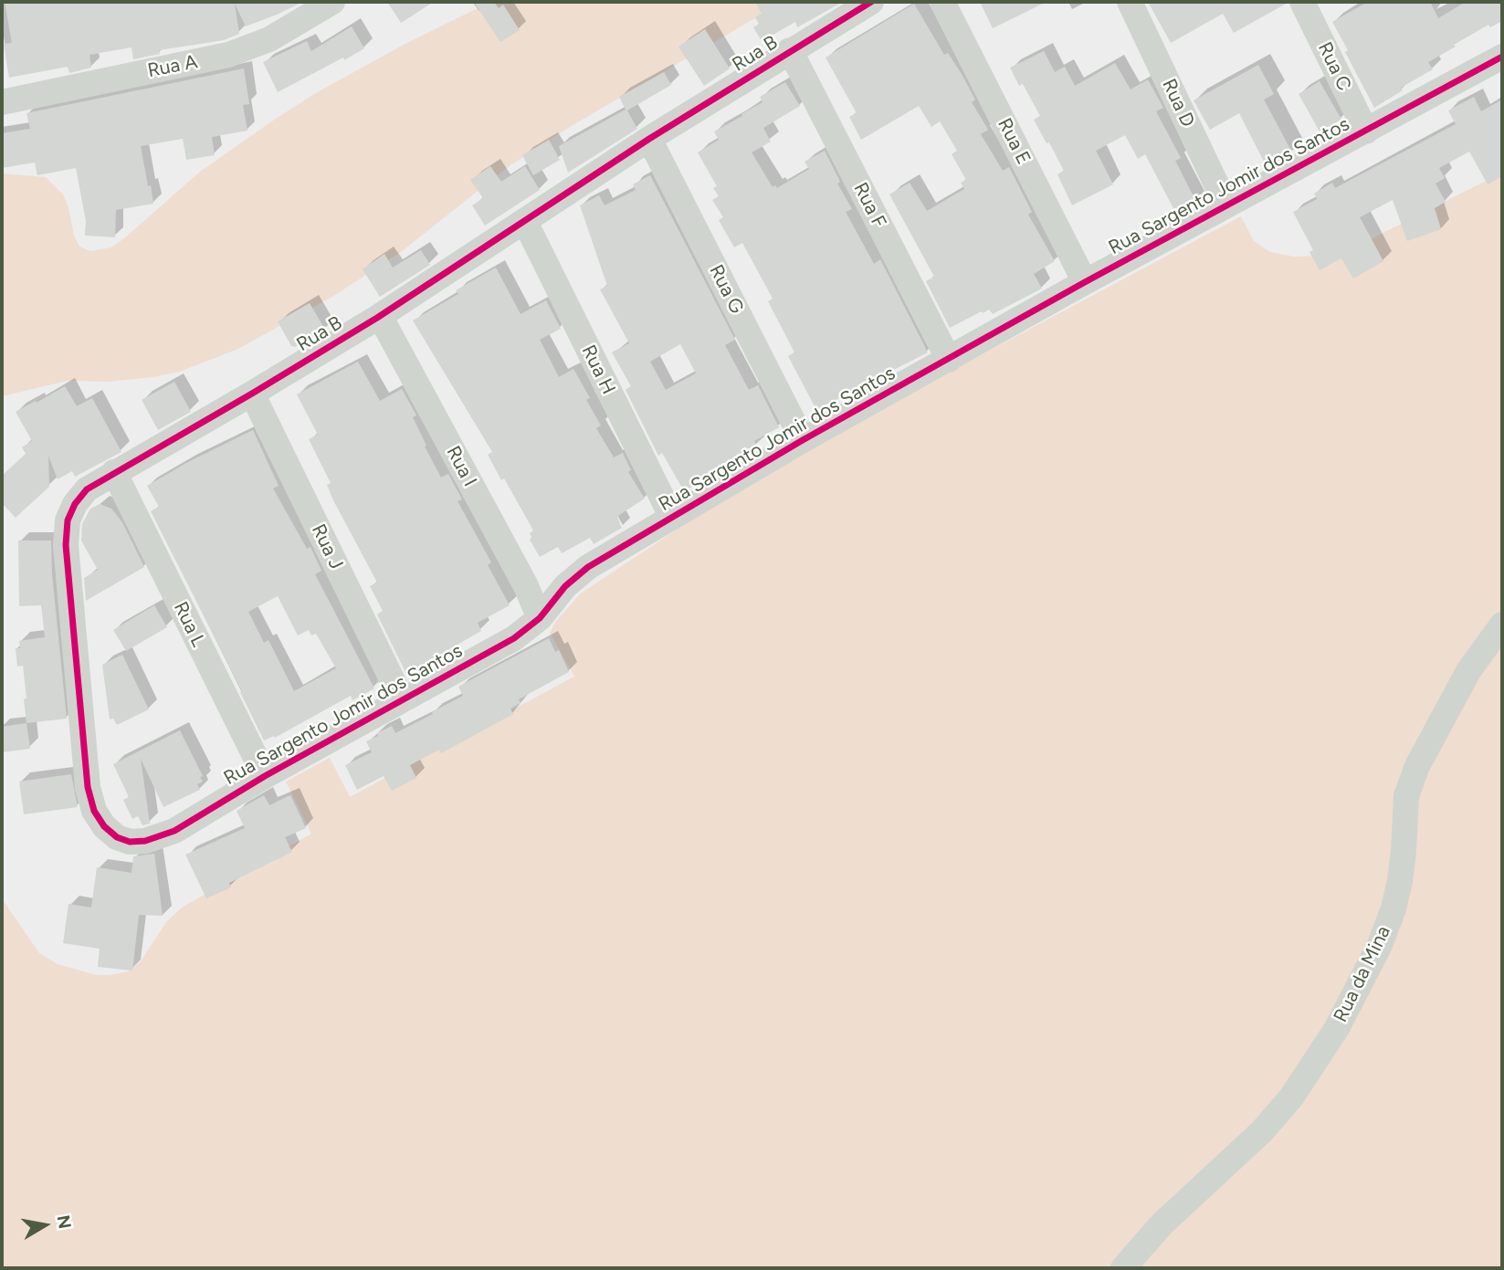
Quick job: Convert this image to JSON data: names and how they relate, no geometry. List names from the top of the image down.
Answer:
{
  "streets": {
    "street": [
      "Rua B",
      "Rua A",
      "Rua C",
      "Rua D",
      "Rua E",
      "Rua Sargento Jomir dos Santos",
      "Rua F",
      "Rua G",
      "Rua H",
      "Rua I",
      "Rua J",
      "Rua L",
      "Rua da Mina"
    ]
  },
  "crossings": [
    ["Rua B", "Rua Sargento Jomir dos Santos"],
    ["Rua B", "Rua F"],
    ["Rua B", "Rua G"],
    ["Rua B", "Rua H"],
    ["Rua B", "Rua I"],
    ["Rua B", "Rua J"],
    ["Rua B", "Rua L"],
    ["Rua C", "Rua Sargento Jomir dos Santos"],
    ["Rua D", "Rua Sargento Jomir dos Santos"],
    ["Rua E", "Rua Sargento Jomir dos Santos"],
    ["Rua Sargento Jomir dos Santos", "Rua F"],
    ["Rua Sargento Jomir dos Santos", "Rua G"],
    ["Rua Sargento Jomir dos Santos", "Rua H"],
    ["Rua Sargento Jomir dos Santos", "Rua I"],
    ["Rua Sargento Jomir dos Santos", "Rua J"],
    ["Rua Sargento Jomir dos Santos", "Rua L"]
  ],
  "north": "right"
}
